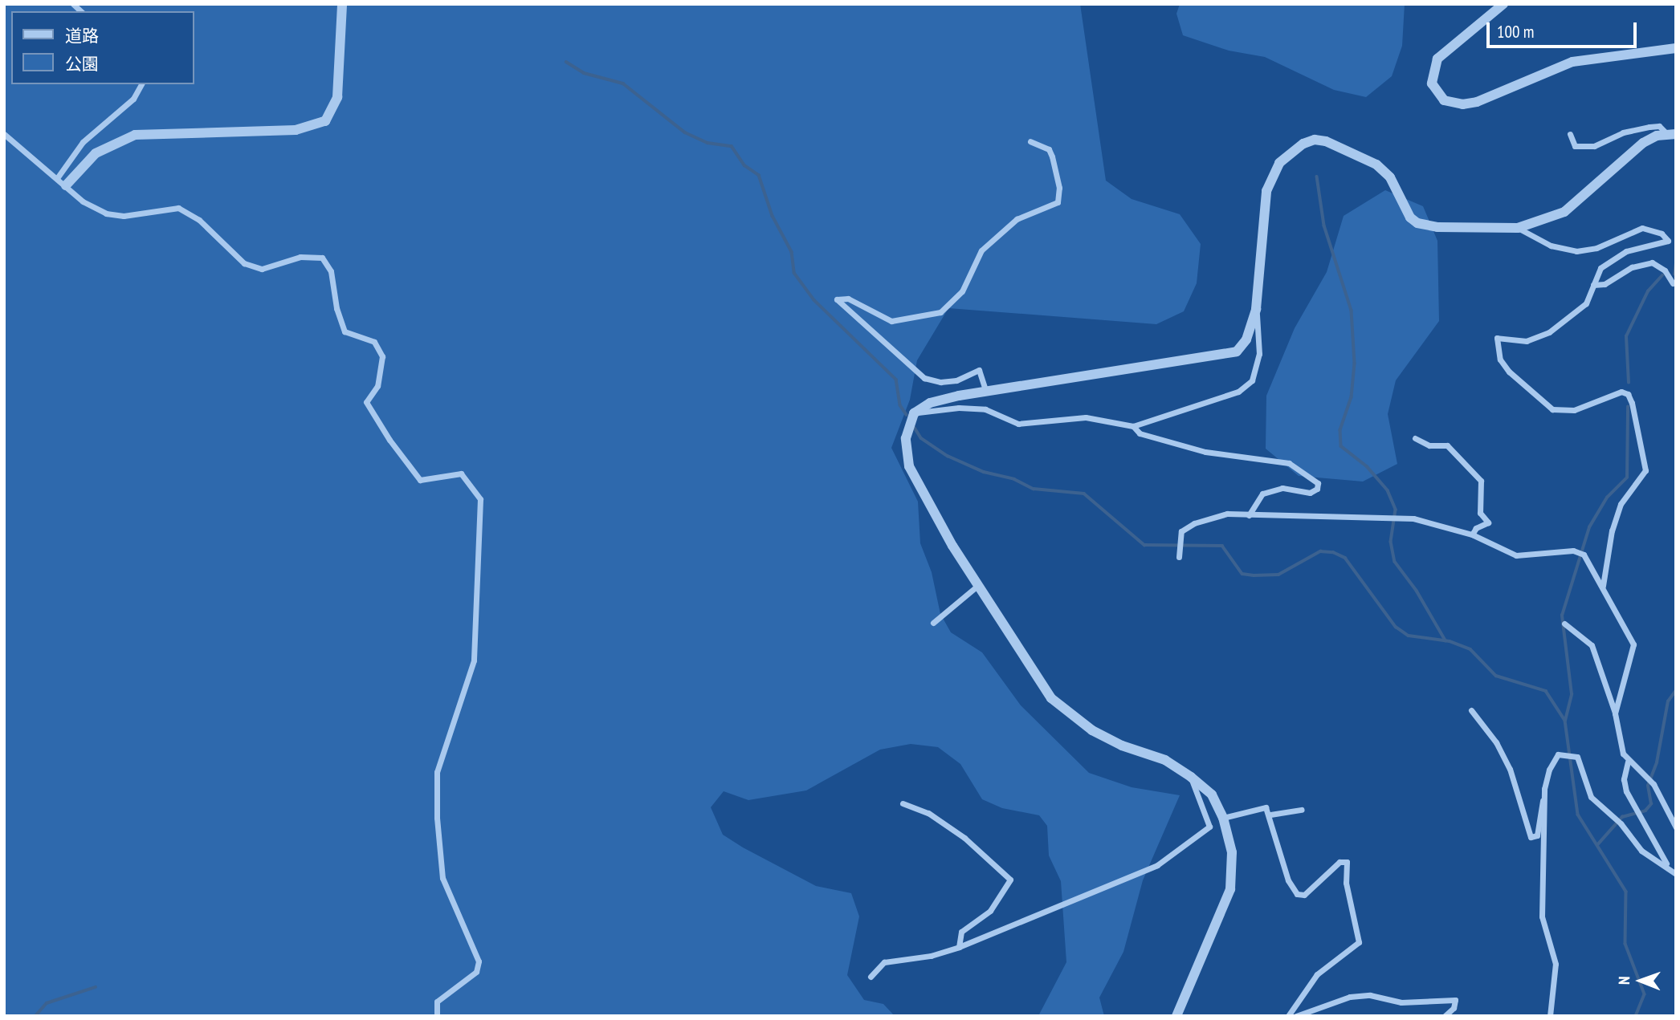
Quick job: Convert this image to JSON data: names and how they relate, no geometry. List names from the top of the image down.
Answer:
{
  "legend": ["道路", "公園"],
  "scale_bar": "100 m",
  "north": "left"
}
